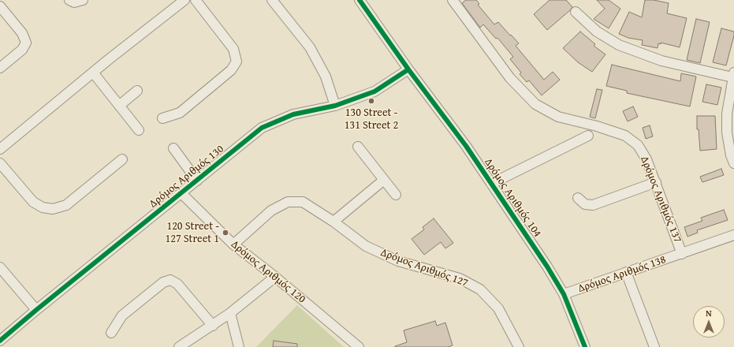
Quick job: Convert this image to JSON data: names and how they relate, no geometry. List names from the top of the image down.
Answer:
{
  "streets": {
    "street": [
      "Δρόμος Αριθμός 130",
      "Δρόμος Αριθμός 104",
      "Δρόμος Αριθμός 137",
      "Δρόμος Αριθμός 127",
      "Δρόμος Αριθμός 120",
      "Δρόμος Αριθμός 138"
    ]
  },
  "crossings": [
    ["Δρόμος Αριθμός 130", "Δρόμος Αριθμός 104"],
    ["Δρόμος Αριθμός 130", "Δρόμος Αριθμός 120"],
    ["Δρόμος Αριθμός 104", "Δρόμος Αριθμός 138"],
    ["Δρόμος Αριθμός 137", "Δρόμος Αριθμός 138"],
    ["Δρόμος Αριθμός 127", "Δρόμος Αριθμός 120"]
  ],
  "places": ["130 Street - 131 Street 2", "120 Street - 127 Street 1"],
  "north": "top"
}
